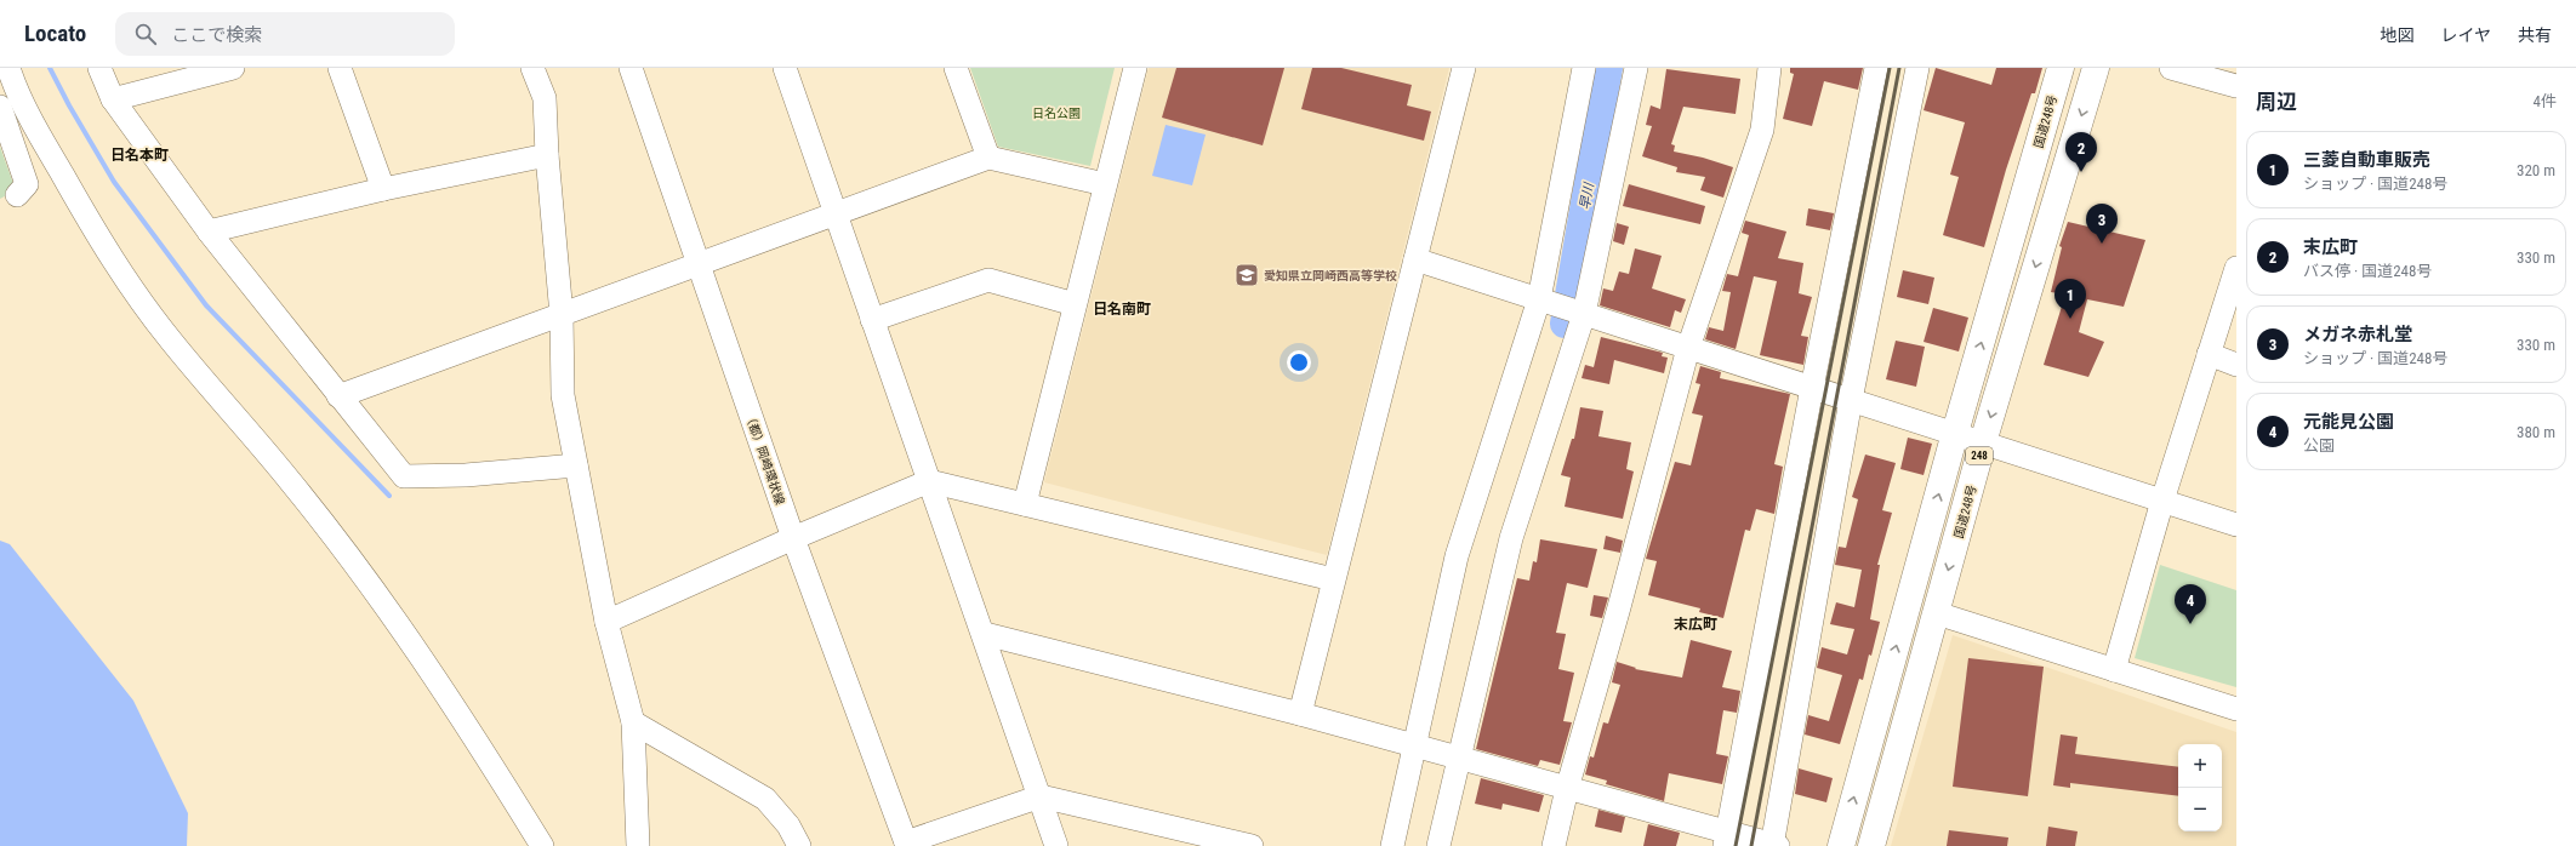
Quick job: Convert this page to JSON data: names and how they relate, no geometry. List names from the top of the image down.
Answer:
{
  "streets": {
    "highway": ["国道248号", "248"],
    "street": ["（都）岡崎環状線"]
  },
  "districts": ["日名本町", "日名南町", "末広町"],
  "water": ["早川"],
  "parks": ["日名公園"],
  "places": {
    "school or university": ["愛知県立岡崎西高等学校"]
  },
  "page": {
    "header": "Locato",
    "search": "ここで検索",
    "nav": ["地図", "レイヤ", "共有"],
    "heading": ["周辺", "4件"],
    "list": [
      {
        "mark": "1",
        "name": "三菱自動車販売",
        "note": "ショップ · 国道248号",
        "value": "320 m"
      },
      {
        "mark": "2",
        "name": "末広町",
        "note": "バス停 · 国道248号",
        "value": "330 m"
      },
      {
        "mark": "3",
        "name": "メガネ赤札堂",
        "note": "ショップ · 国道248号",
        "value": "330 m"
      },
      {
        "mark": "4",
        "name": "元能見公園",
        "note": "公園",
        "value": "380 m"
      }
    ],
    "pins": [
      "2",
      "3",
      "1",
      "4"
    ],
    "map_buttons": ["+", "−"]
  }
}
